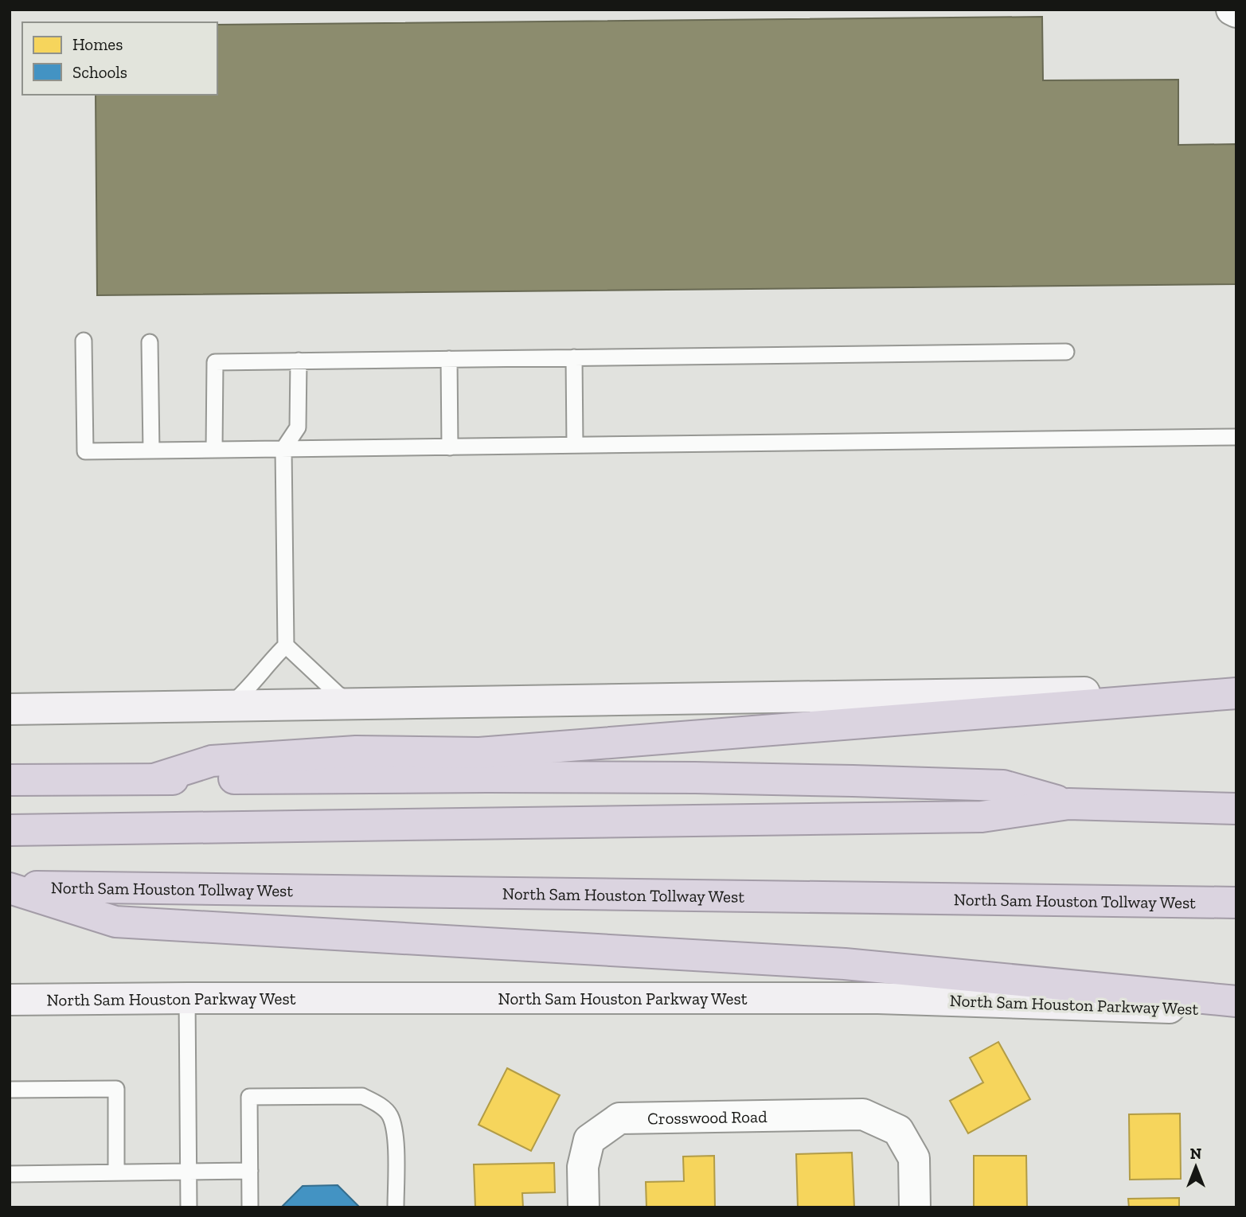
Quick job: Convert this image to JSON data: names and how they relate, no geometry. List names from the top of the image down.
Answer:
{
  "streets": {
    "highway": ["North Sam Houston Tollway West"],
    "main road": ["North Sam Houston Parkway West"],
    "street": ["Crosswood Road"]
  },
  "legend": ["Homes", "Schools"],
  "north": "top"
}
